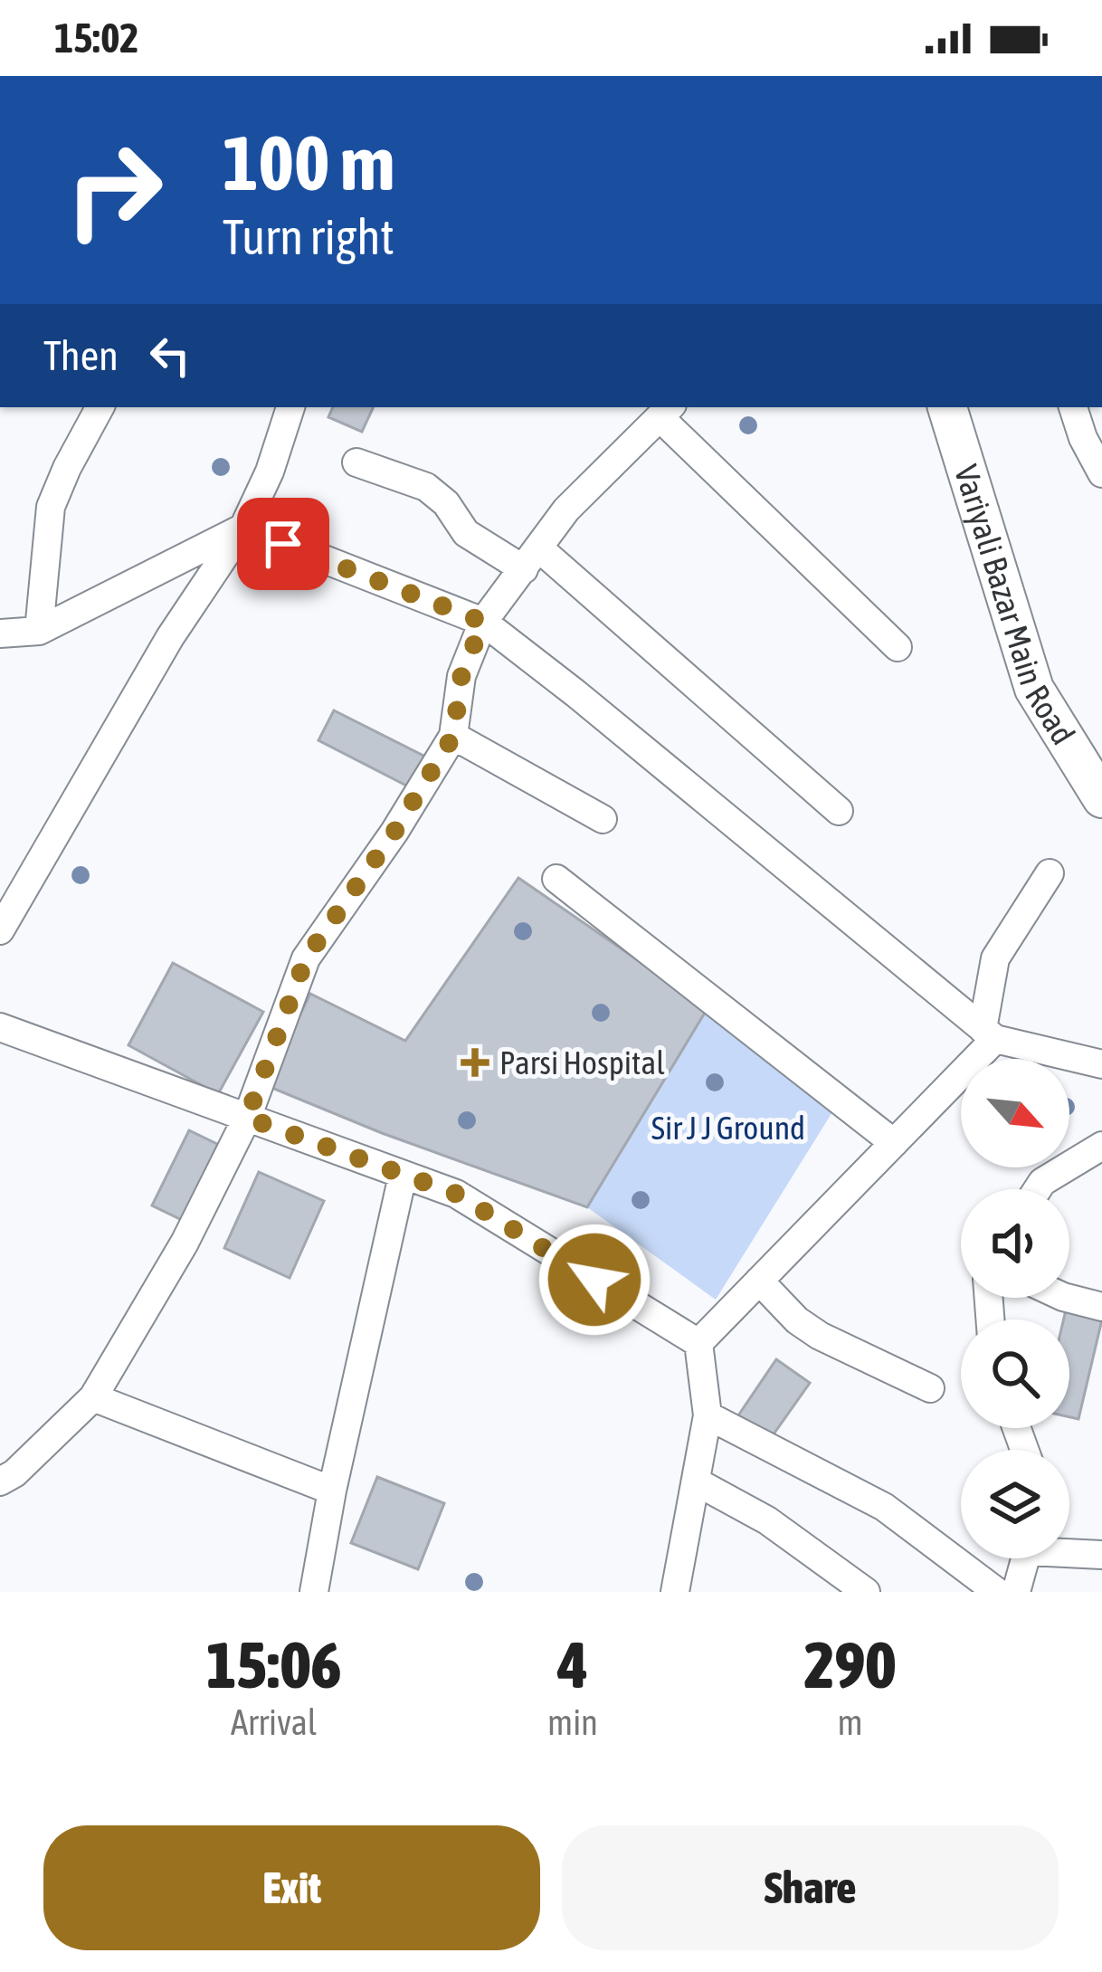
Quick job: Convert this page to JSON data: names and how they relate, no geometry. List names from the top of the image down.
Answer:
{
  "streets": {
    "main road": ["Variyali Bazar Main Road"]
  },
  "parks": ["Sir J J Ground"],
  "places": {
    "health": ["Parsi Hospital"]
  },
  "north": "bottom right",
  "page": {
    "status": "15:02",
    "turn": ["100 m", "Turn right"],
    "then": "Then",
    "eta": [
      "15:06",
      "Arrival",
      "4",
      "min",
      "290",
      "m"
    ],
    "buttons": ["Exit", "Share"]
  }
}
